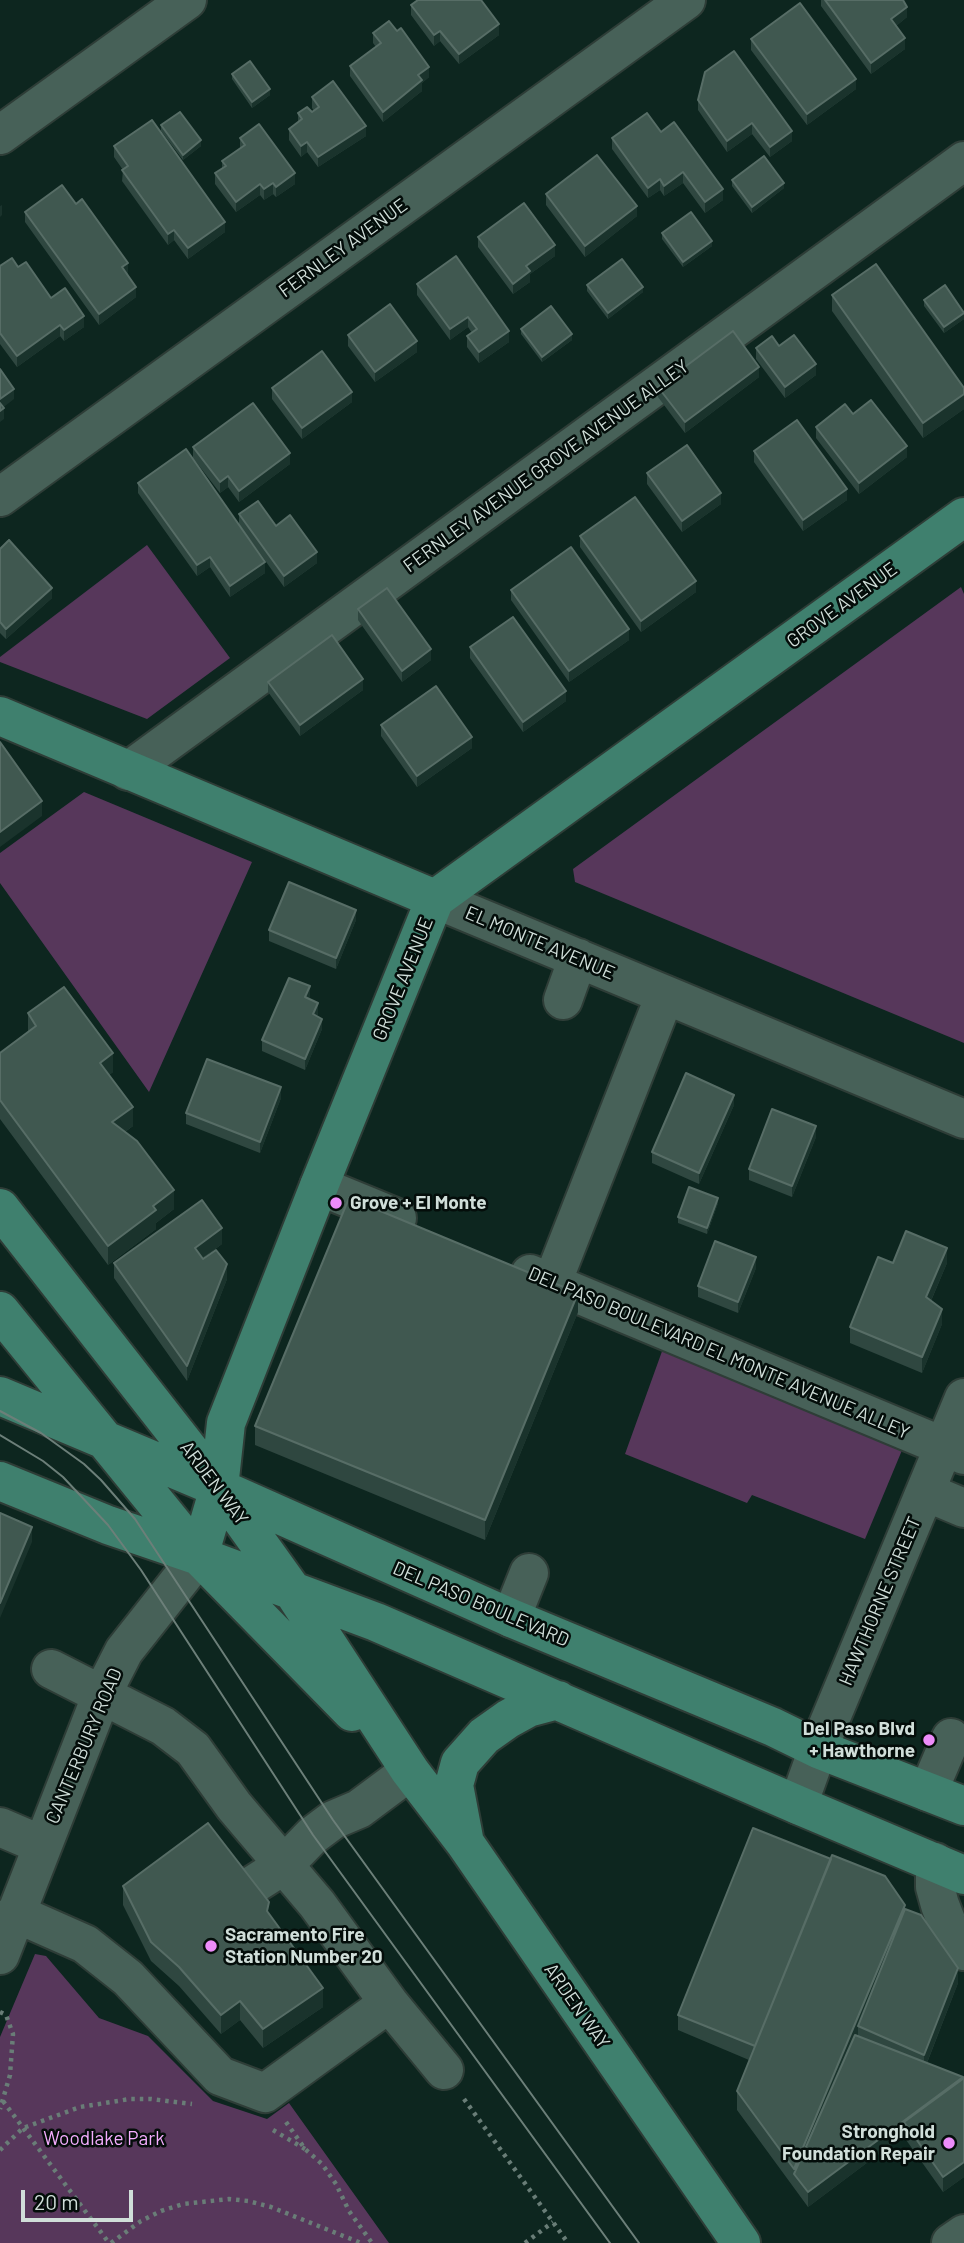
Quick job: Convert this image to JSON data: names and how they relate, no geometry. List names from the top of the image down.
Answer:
{
  "streets": {
    "main road": [
      "GROVE AVENUE",
      "EL MONTE AVENUE",
      "ARDEN WAY",
      "DEL PASO BOULEVARD"
    ],
    "street": [
      "FERNLEY AVENUE",
      "FERNLEY AVENUE GROVE AVENUE ALLEY",
      "DEL PASO BOULEVARD EL MONTE AVENUE ALLEY",
      "HAWTHORNE STREET",
      "CANTERBURY ROAD"
    ]
  },
  "crossings": [
    ["FERNLEY AVENUE GROVE AVENUE ALLEY", "EL MONTE AVENUE"],
    ["GROVE AVENUE", "EL MONTE AVENUE"],
    ["GROVE AVENUE", "ARDEN WAY"],
    ["GROVE AVENUE", "DEL PASO BOULEVARD"],
    ["GROVE AVENUE", "CANTERBURY ROAD"],
    ["DEL PASO BOULEVARD EL MONTE AVENUE ALLEY", "HAWTHORNE STREET"],
    ["ARDEN WAY", "DEL PASO BOULEVARD"],
    ["ARDEN WAY", "CANTERBURY ROAD"],
    ["HAWTHORNE STREET", "DEL PASO BOULEVARD"]
  ],
  "parks": ["Woodlake Park"],
  "places": [
    "Grove + El Monte",
    "Del Paso Blvd + Hawthorne",
    "Sacramento Fire Station Number 20",
    "Stronghold Foundation Repair"
  ],
  "scale_bar": "20 m"
}
